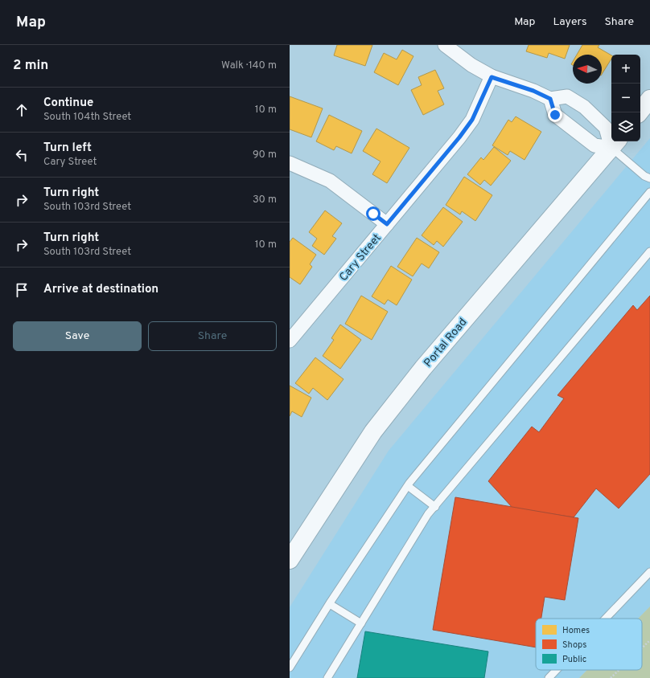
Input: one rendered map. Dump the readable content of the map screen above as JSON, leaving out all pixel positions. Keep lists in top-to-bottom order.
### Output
{
  "streets": {
    "main road": ["Portal Road"],
    "street": ["Cary Street"]
  },
  "legend": ["Homes", "Shops", "Public"],
  "north": "left",
  "page": {
    "header": "Map",
    "nav": ["Map", "Layers", "Share"],
    "heading": ["2 min", "Walk · 140 m"],
    "map_buttons": ["+", "−"],
    "list": [
      ["Continue", "South 104th Street", "10 m"],
      ["Turn left", "Cary Street", "90 m"],
      ["Turn right", "South 103rd Street", "30 m"],
      ["Turn right", "South 103rd Street", "10 m"],
      "Arrive at destination"
    ],
    "buttons": ["Save", "Share"]
  }
}
